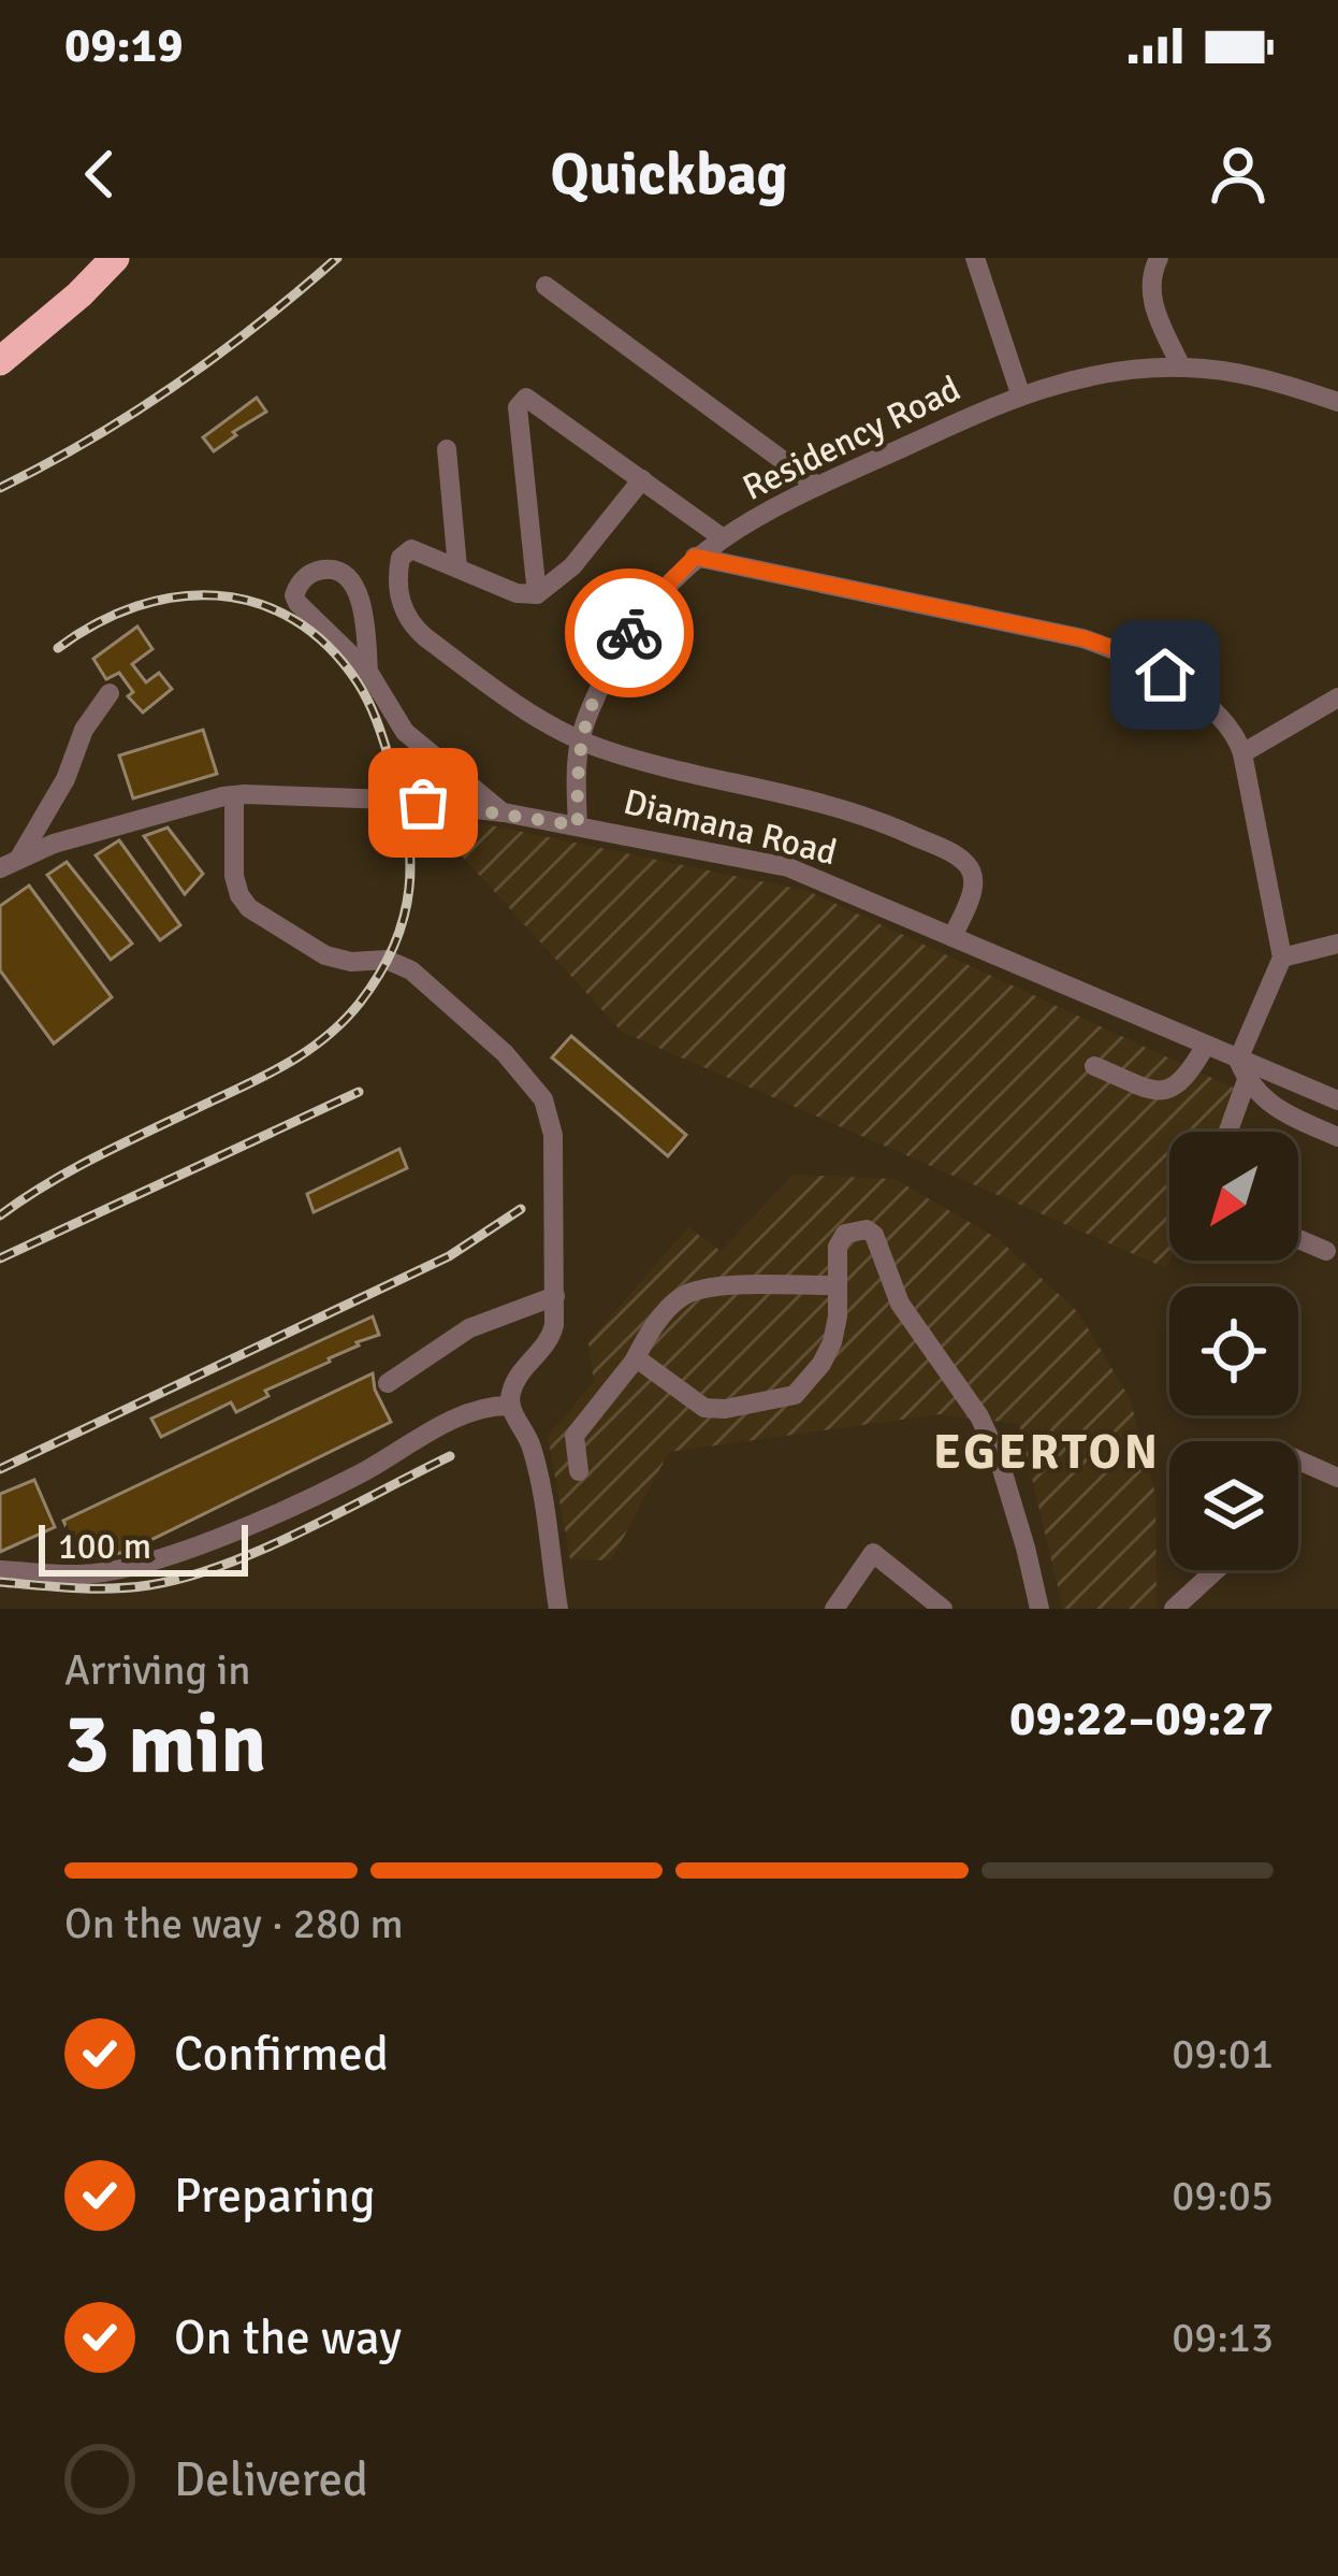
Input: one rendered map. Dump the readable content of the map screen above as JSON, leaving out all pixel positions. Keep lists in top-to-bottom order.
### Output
{
  "streets": {
    "street": ["Residency Road", "Diamana Road"]
  },
  "crossings": [
    ["Residency Road", "Diamana Road"]
  ],
  "districts": ["EGERTON"],
  "scale_bar": "100 m",
  "north": "bottom left",
  "page": {
    "status": "09:19",
    "header": "Quickbag",
    "scale": "100 m",
    "heading": ["3 min", "Arriving in", "09:22–09:27"],
    "bar": "On the way · 280 m",
    "list": [
      ["Confirmed", "09:01"],
      ["Preparing", "09:05"],
      ["On the way", "09:13"],
      "Delivered"
    ]
  }
}
